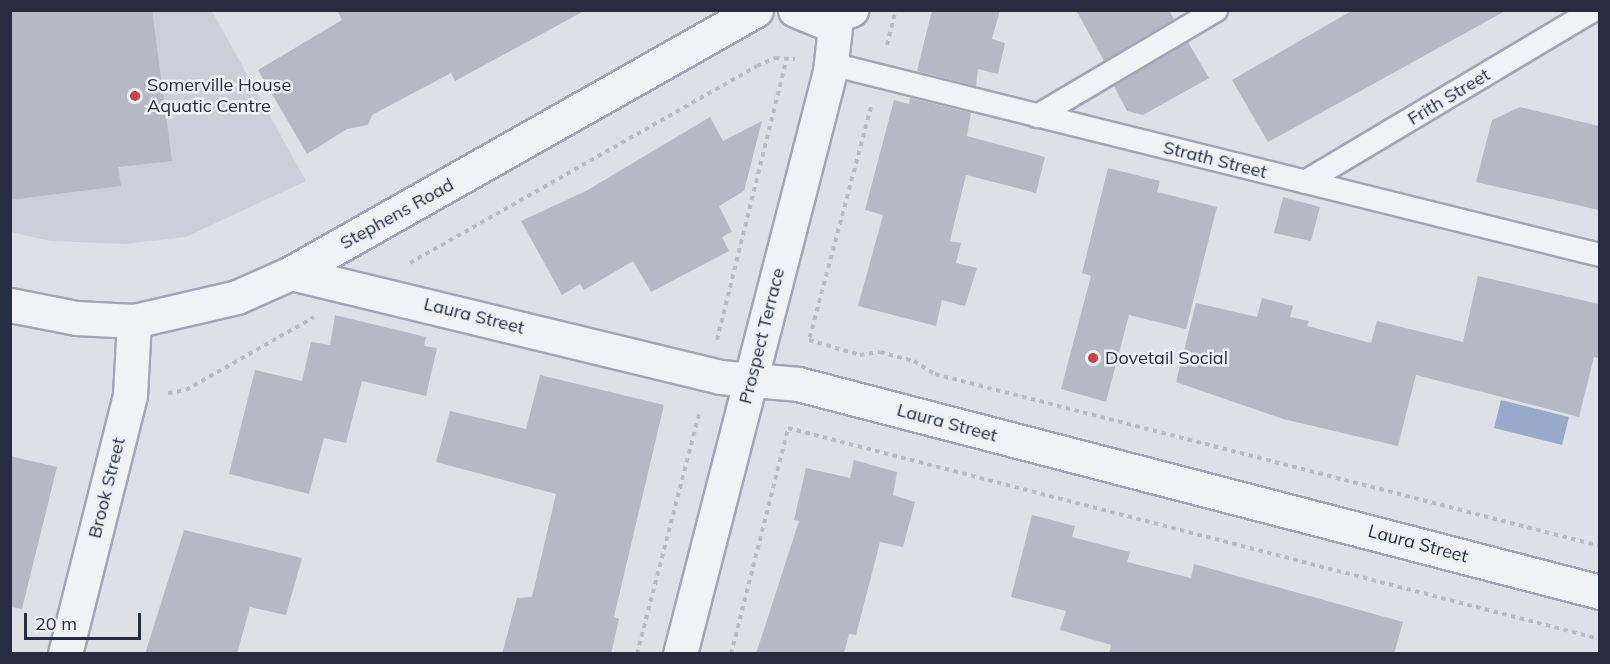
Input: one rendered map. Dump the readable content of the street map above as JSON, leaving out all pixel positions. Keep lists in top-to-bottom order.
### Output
{
  "streets": {
    "street": [
      "Stephens Road",
      "Laura Street",
      "Prospect Terrace",
      "Brook Street"
    ],
    "lane": ["Frith Street", "Strath Street"]
  },
  "crossings": [
    ["Frith Street", "Strath Street"],
    ["Strath Street", "Prospect Terrace"],
    ["Stephens Road", "Laura Street"],
    ["Stephens Road", "Brook Street"],
    ["Laura Street", "Prospect Terrace"]
  ],
  "places": ["Somerville House Aquatic Centre", "Dovetail Social"],
  "scale_bar": "20 m"
}
